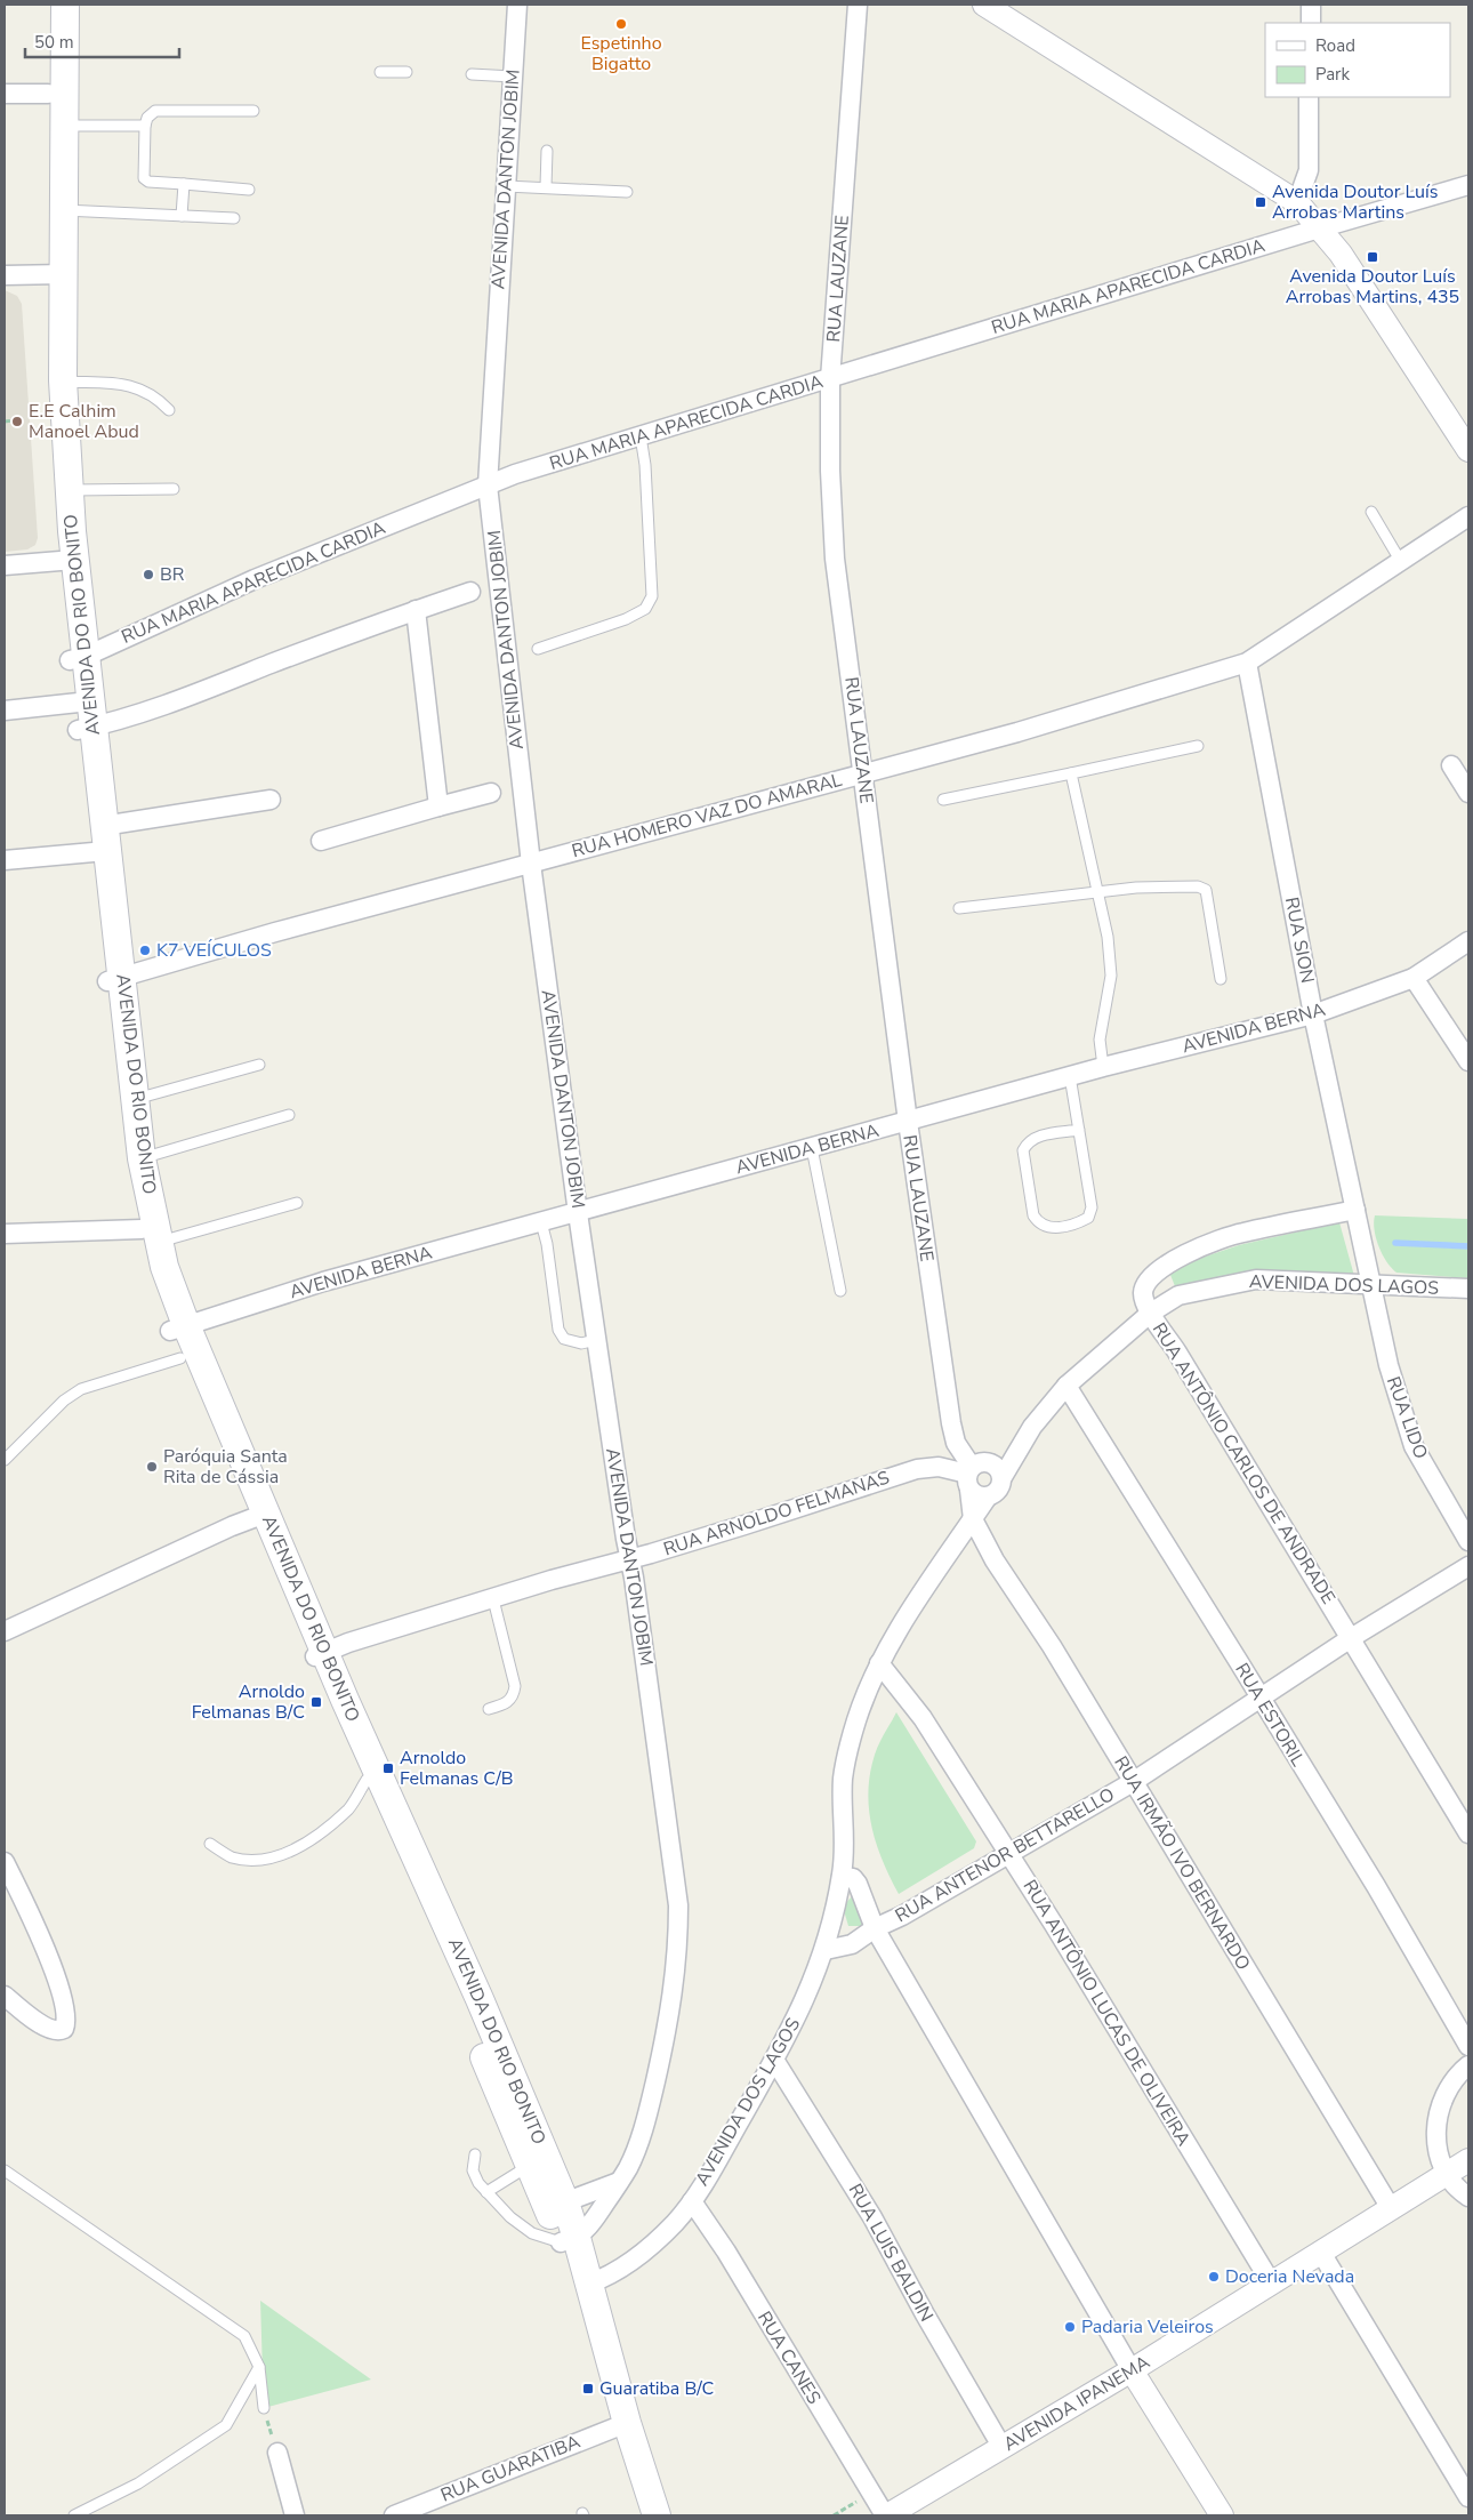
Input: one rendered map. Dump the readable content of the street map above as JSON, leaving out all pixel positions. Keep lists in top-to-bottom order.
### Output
{
  "streets": {
    "main road": ["AVENIDA DO RIO BONITO"],
    "street": [
      "AVENIDA DANTON JOBIM",
      "RUA LAUZANE",
      "RUA MARIA APARECIDA CARDIA",
      "RUA HOMERO VAZ DO AMARAL",
      "RUA SION",
      "AVENIDA BERNA",
      "AVENIDA DOS LAGOS",
      "RUA LIDO",
      "RUA ANTÔNIO CARLOS DE ANDRADE",
      "RUA ARNOLDO FELMANAS",
      "RUA ESTORIL",
      "RUA ANTENOR BETTARELLO",
      "RUA IRMÃO IVO BERNARDO",
      "RUA ANTÔNIO LUCAS DE OLIVEIRA",
      "RUA LUIS BALDIN",
      "RUA CANES",
      "AVENIDA IPANEMA",
      "RUA GUARATIBA"
    ]
  },
  "crossings": [
    ["AVENIDA DANTON JOBIM", "RUA MARIA APARECIDA CARDIA"],
    ["AVENIDA DANTON JOBIM", "AVENIDA DO RIO BONITO"],
    ["AVENIDA DANTON JOBIM", "RUA HOMERO VAZ DO AMARAL"],
    ["AVENIDA DANTON JOBIM", "AVENIDA BERNA"],
    ["AVENIDA DANTON JOBIM", "RUA ARNOLDO FELMANAS"],
    ["RUA LAUZANE", "RUA MARIA APARECIDA CARDIA"],
    ["RUA LAUZANE", "RUA HOMERO VAZ DO AMARAL"],
    ["RUA LAUZANE", "AVENIDA BERNA"],
    ["RUA LAUZANE", "AVENIDA DOS LAGOS"],
    ["RUA LAUZANE", "RUA ARNOLDO FELMANAS"],
    ["RUA MARIA APARECIDA CARDIA", "AVENIDA DO RIO BONITO"],
    ["AVENIDA DO RIO BONITO", "RUA HOMERO VAZ DO AMARAL"],
    ["AVENIDA DO RIO BONITO", "AVENIDA BERNA"],
    ["AVENIDA DO RIO BONITO", "AVENIDA DOS LAGOS"],
    ["AVENIDA DO RIO BONITO", "RUA ARNOLDO FELMANAS"],
    ["AVENIDA DO RIO BONITO", "RUA GUARATIBA"],
    ["RUA HOMERO VAZ DO AMARAL", "RUA SION"],
    ["RUA SION", "AVENIDA BERNA"],
    ["RUA SION", "AVENIDA DOS LAGOS"],
    ["RUA SION", "RUA LIDO"],
    ["RUA SION", "RUA ANTÔNIO CARLOS DE ANDRADE"],
    ["AVENIDA DOS LAGOS", "RUA LIDO"],
    ["AVENIDA DOS LAGOS", "RUA ANTÔNIO CARLOS DE ANDRADE"],
    ["AVENIDA DOS LAGOS", "RUA ARNOLDO FELMANAS"],
    ["AVENIDA DOS LAGOS", "RUA ESTORIL"],
    ["AVENIDA DOS LAGOS", "RUA ANTENOR BETTARELLO"],
    ["AVENIDA DOS LAGOS", "RUA IRMÃO IVO BERNARDO"],
    ["AVENIDA DOS LAGOS", "RUA ANTÔNIO LUCAS DE OLIVEIRA"],
    ["AVENIDA DOS LAGOS", "RUA LUIS BALDIN"],
    ["AVENIDA DOS LAGOS", "RUA CANES"],
    ["RUA ANTÔNIO CARLOS DE ANDRADE", "RUA ANTENOR BETTARELLO"],
    ["RUA ESTORIL", "RUA ANTENOR BETTARELLO"],
    ["RUA ANTENOR BETTARELLO", "RUA IRMÃO IVO BERNARDO"],
    ["RUA ANTENOR BETTARELLO", "RUA ANTÔNIO LUCAS DE OLIVEIRA"],
    ["RUA IRMÃO IVO BERNARDO", "AVENIDA IPANEMA"],
    ["RUA ANTÔNIO LUCAS DE OLIVEIRA", "AVENIDA IPANEMA"],
    ["RUA LUIS BALDIN", "AVENIDA IPANEMA"],
    ["RUA CANES", "AVENIDA IPANEMA"]
  ],
  "places": {
    "other": [
      "Espetinho Bigatto",
      "E.E Calhim Manoel Abud",
      "BR",
      "K7 VEÍCULOS",
      "Paróquia Santa Rita de Cássia",
      "Doceria Nevada",
      "Padaria Veleiros"
    ],
    "transit": [
      "Avenida Doutor Luís Arrobas Martins",
      "Avenida Doutor Luís Arrobas Martins, 435",
      "Arnoldo Felmanas B/C",
      "Arnoldo Felmanas C/B",
      "Guaratiba B/C"
    ]
  },
  "legend": ["Road", "Park"],
  "scale_bar": "50 m"
}
